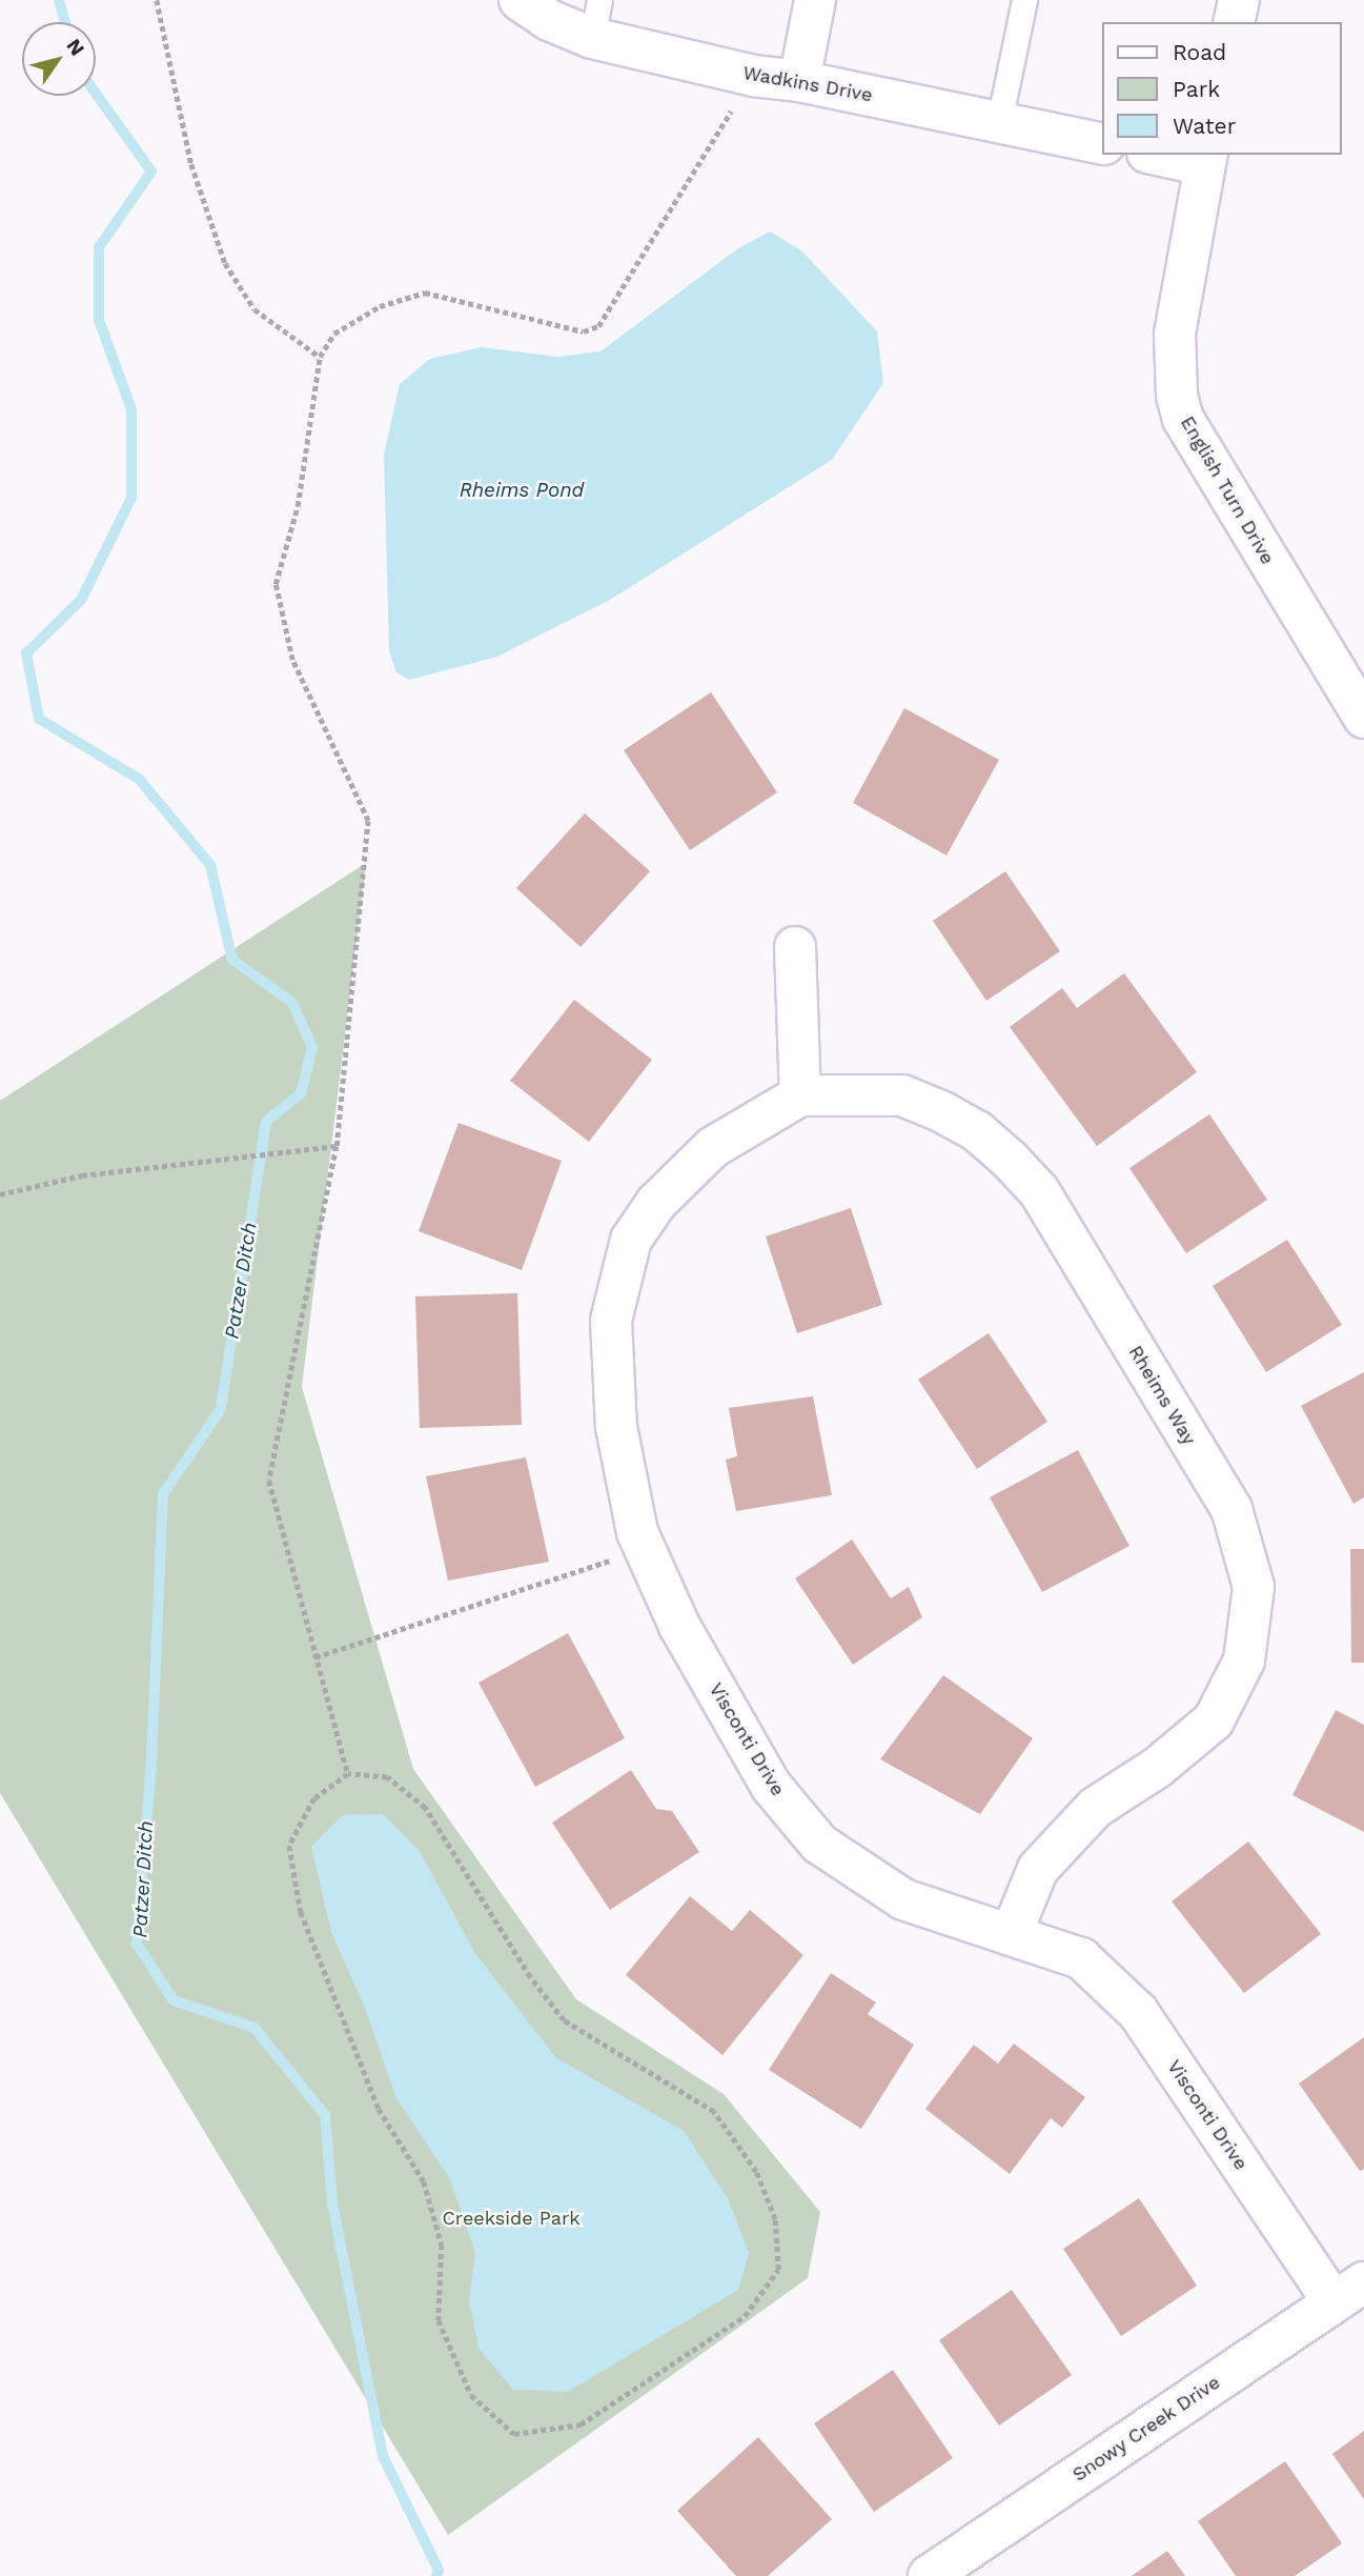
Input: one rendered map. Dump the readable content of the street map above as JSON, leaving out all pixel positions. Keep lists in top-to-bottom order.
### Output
{
  "streets": {
    "street": [
      "Wadkins Drive",
      "English Turn Drive",
      "Rheims Way",
      "Visconti Drive",
      "Snowy Creek Drive"
    ]
  },
  "crossings": [
    ["Rheims Way", "Visconti Drive"],
    ["Visconti Drive", "Snowy Creek Drive"]
  ],
  "water": ["Rheims Pond", "Patzer Ditch"],
  "parks": ["Creekside Park"],
  "legend": ["Road", "Park", "Water"],
  "north": "top right"
}
